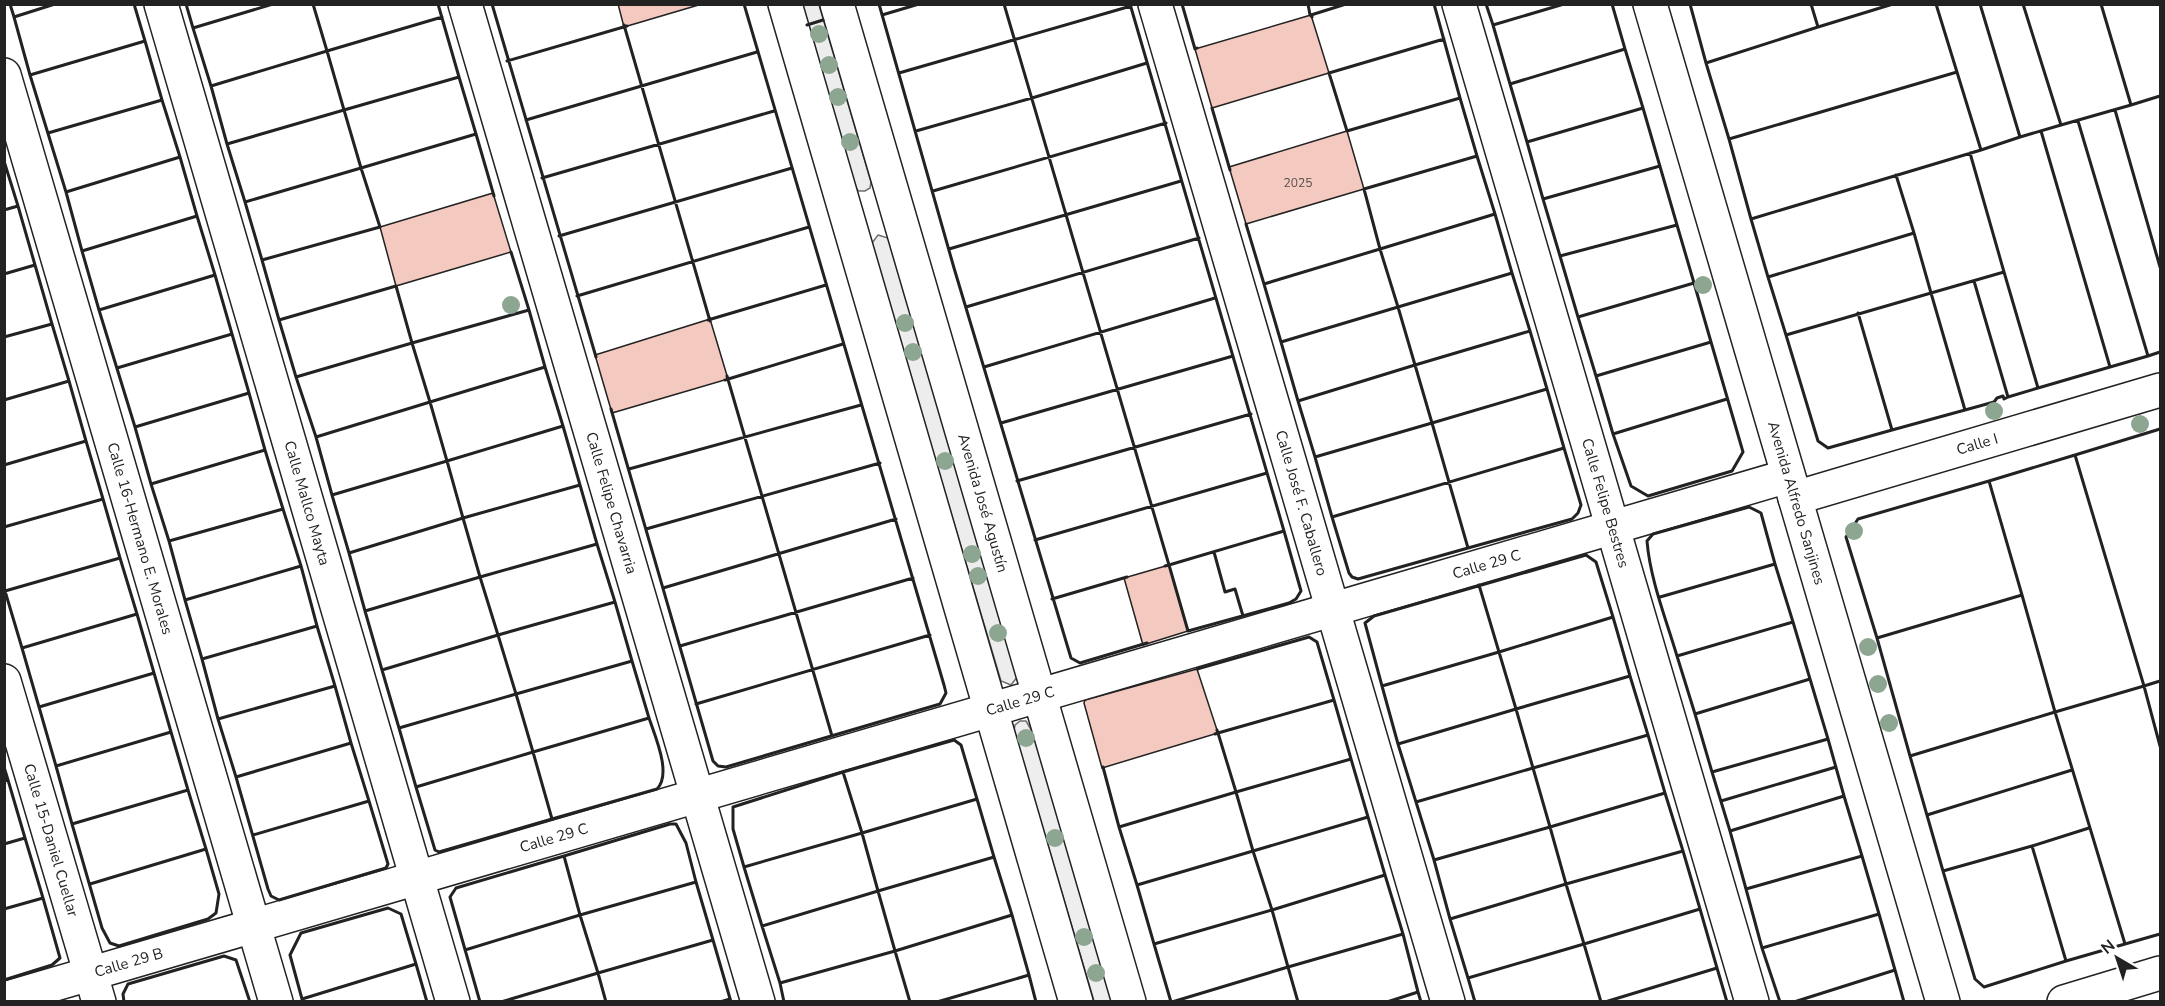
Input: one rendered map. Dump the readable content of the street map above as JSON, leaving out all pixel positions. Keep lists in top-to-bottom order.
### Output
{
  "streets": {
    "street": [
      "Calle I",
      "Calle Mallco Mayta",
      "Calle Felipe Chavarria",
      "Avenida José Agustín",
      "Calle José F. Caballero",
      "Calle Felipe Bestres",
      "Avenida Alfredo Sanjines",
      "Calle 16-Hermano E. Morales",
      "Calle 29 C",
      "Calle 15-Daniel Cuellar",
      "Calle 29 B"
    ]
  },
  "crossings": [
    ["Calle I", "Avenida Alfredo Sanjines"],
    ["Calle I", "Calle 29 C"],
    ["Calle Mallco Mayta", "Calle 29 C"],
    ["Calle Felipe Chavarria", "Calle 29 C"],
    ["Avenida José Agustín", "Calle 29 C"],
    ["Calle José F. Caballero", "Calle 29 C"],
    ["Calle Felipe Bestres", "Calle 29 C"],
    ["Avenida Alfredo Sanjines", "Calle 29 C"],
    ["Calle 16-Hermano E. Morales", "Calle 29 C"],
    ["Calle 16-Hermano E. Morales", "Calle 29 B"],
    ["Calle 29 C", "Calle 29 B"],
    ["Calle 15-Daniel Cuellar", "Calle 29 B"]
  ],
  "house_numbers": ["2025"],
  "north": "top left"
}
